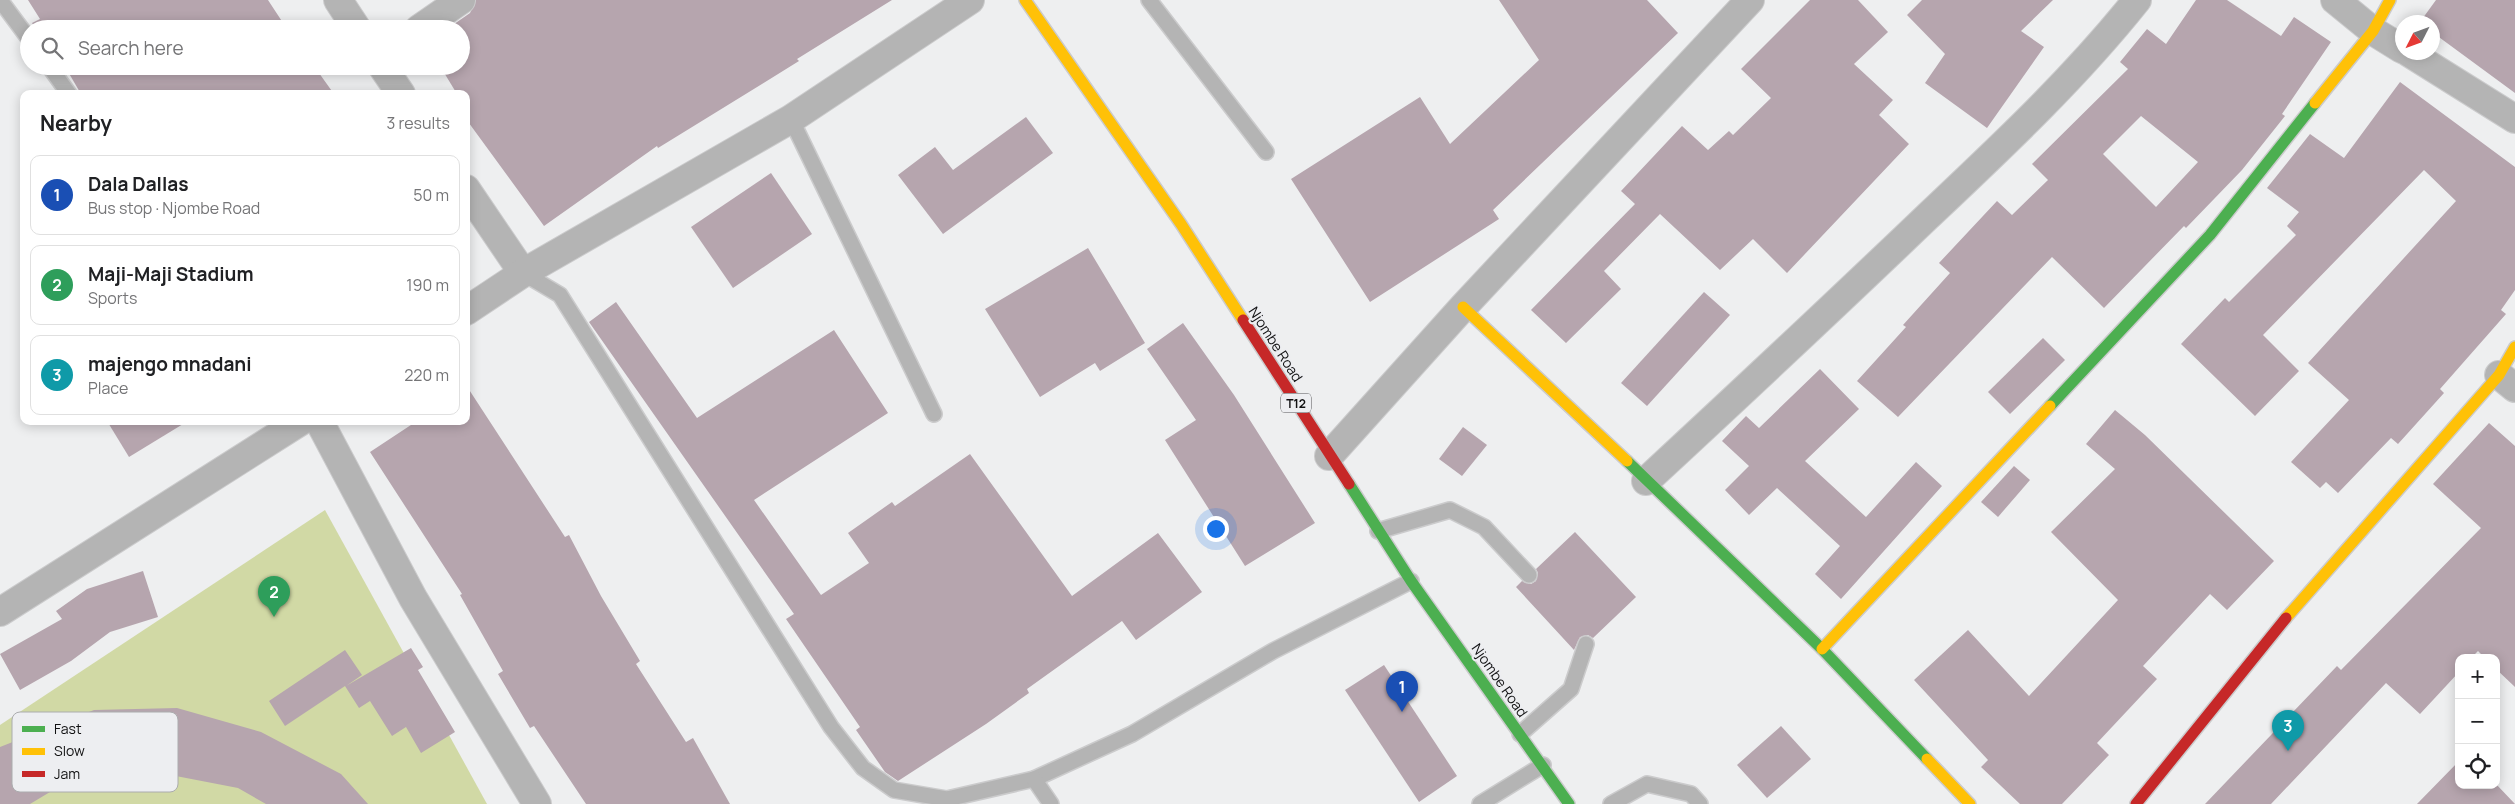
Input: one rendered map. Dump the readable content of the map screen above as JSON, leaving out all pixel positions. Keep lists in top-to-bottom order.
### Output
{
  "streets": {
    "main road": ["Njombe Road", "T12"]
  },
  "legend": ["Fast", "Slow", "Jam"],
  "north": "bottom left",
  "page": {
    "search": "Search here",
    "heading": ["Nearby", "3 results"],
    "list": [
      {
        "mark": "1",
        "name": "Dala Dallas",
        "note": "Bus stop · Njombe Road",
        "value": "50 m"
      },
      {
        "mark": "2",
        "name": "Maji-Maji Stadium",
        "note": "Sports",
        "value": "190 m"
      },
      {
        "mark": "3",
        "name": "majengo mnadani",
        "note": "Place",
        "value": "220 m"
      }
    ],
    "pins": ["2", "1", "3"],
    "map_buttons": ["+", "−"]
  }
}
